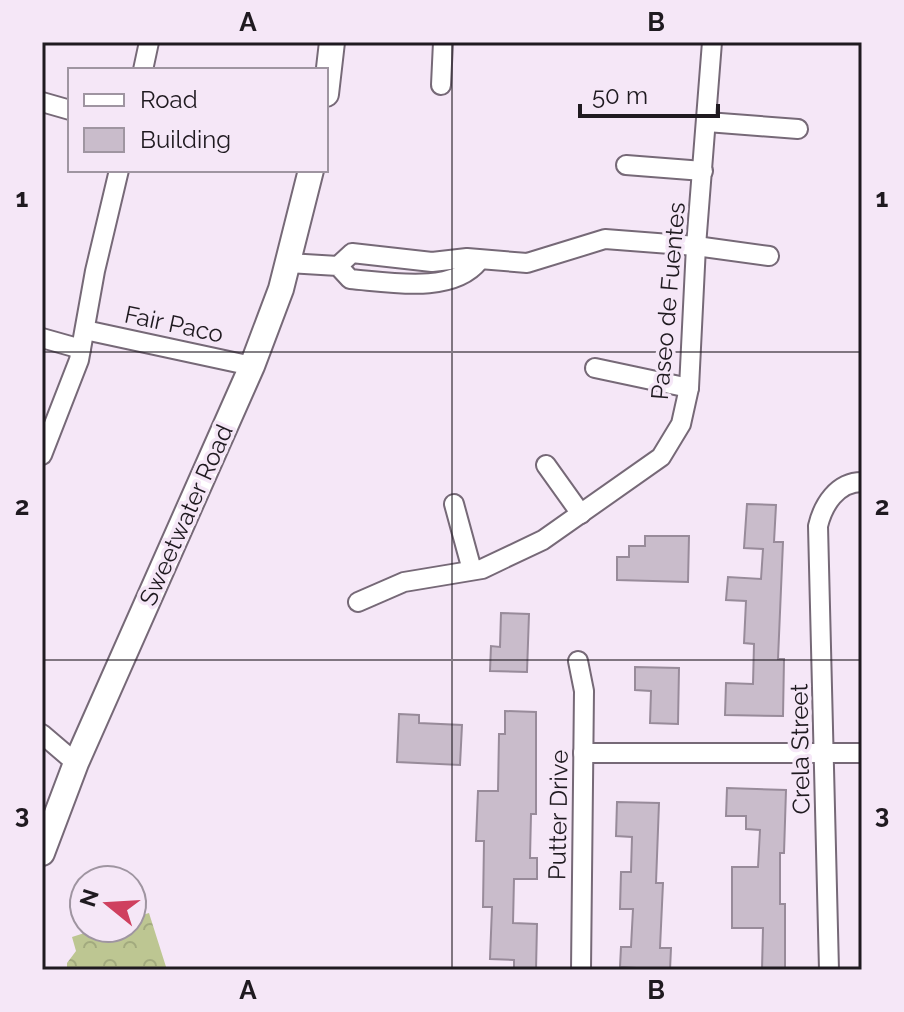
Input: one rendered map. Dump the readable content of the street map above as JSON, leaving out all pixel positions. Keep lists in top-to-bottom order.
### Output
{
  "streets": {
    "main road": ["Sweetwater Road"],
    "street": [
      "Paseo de Fuentes",
      "Fair Paco",
      "Crela Street",
      "Putter Drive"
    ]
  },
  "crossings": [
    ["Fair Paco", "Sweetwater Road"]
  ],
  "legend": ["Road", "Building"],
  "scale_bar": "50 m",
  "north": "left",
  "grid": {
    "columns": ["A", "B"],
    "rows": ["1", "2", "3"]
  }
}
